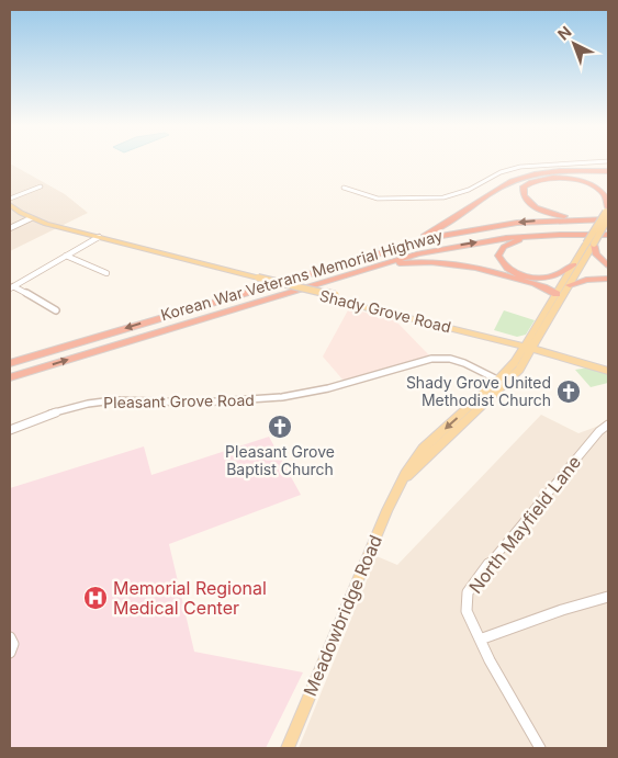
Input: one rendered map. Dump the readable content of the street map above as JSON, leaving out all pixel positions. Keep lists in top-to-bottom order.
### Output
{
  "streets": {
    "highway": ["Korean War Veterans Memorial Highway"],
    "main road": ["Shady Grove Road", "Meadowbridge Road"],
    "street": ["Pleasant Grove Road", "North Mayfield Lane"]
  },
  "crossings": [
    ["Shady Grove Road", "Meadowbridge Road"],
    ["Pleasant Grove Road", "Meadowbridge Road"]
  ],
  "places": {
    "church": ["Shady Grove United Methodist Church", "Pleasant Grove Baptist Church"],
    "hospital": ["Memorial Regional Medical Center"]
  },
  "north": "top left"
}
